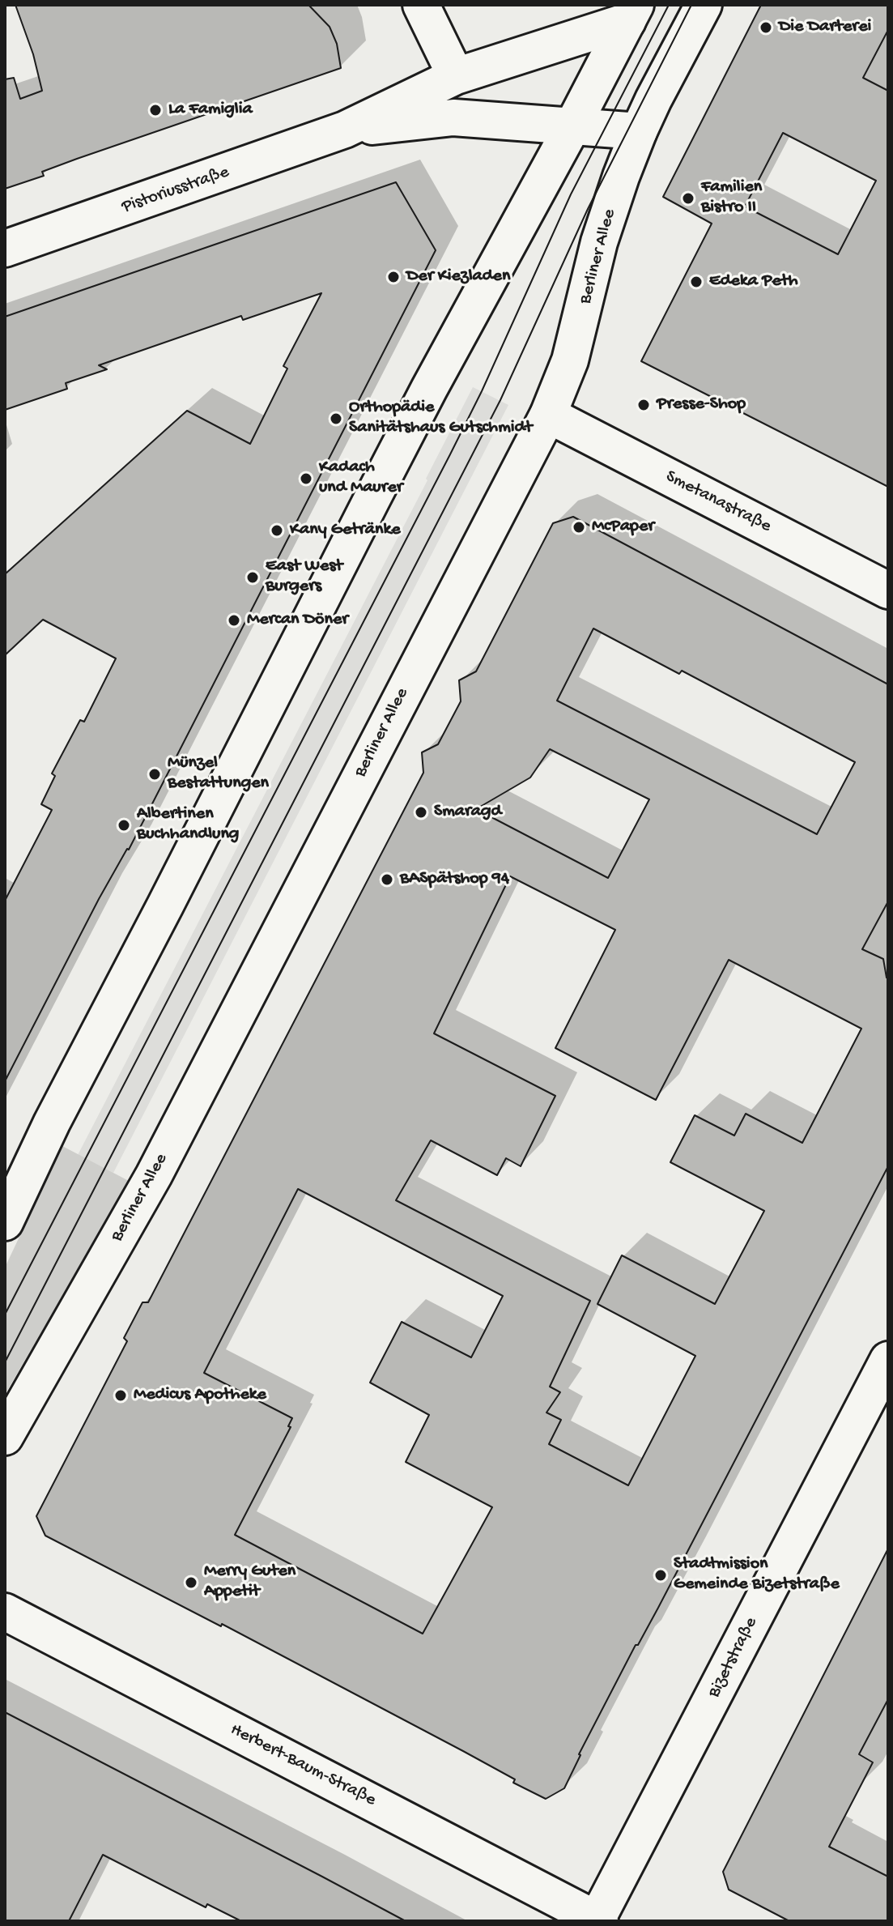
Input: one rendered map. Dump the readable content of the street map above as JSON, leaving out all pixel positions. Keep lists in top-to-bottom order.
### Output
{
  "streets": {
    "main road": [
      "Pistoriusstraße",
      "Berliner Allee",
      "Smetanastraße",
      "Bizetstraße",
      "Herbert-Baum-Straße"
    ]
  },
  "crossings": [
    ["Pistoriusstraße", "Berliner Allee"],
    ["Berliner Allee", "Smetanastraße"],
    ["Bizetstraße", "Herbert-Baum-Straße"]
  ],
  "places": [
    "Die Darterei",
    "La Famiglia",
    "Familien Bistro II",
    "Der Kiezladen",
    "Edeka Peth",
    "Presse-Shop",
    "Orthopädie Sanitätshaus Gutschmidt",
    "Kadach und Maurer",
    "McPaper",
    "Kany Getränke",
    "East West Burgers",
    "Mercan Döner",
    "Münzel Bestattungen",
    "Smaragd",
    "Albertinen Buchhandlung",
    "BASpätshop 94",
    "Medicus Apotheke",
    "Stadtmission Gemeinde Bizetstraße",
    "Merry Guten Appetit"
  ]
}
